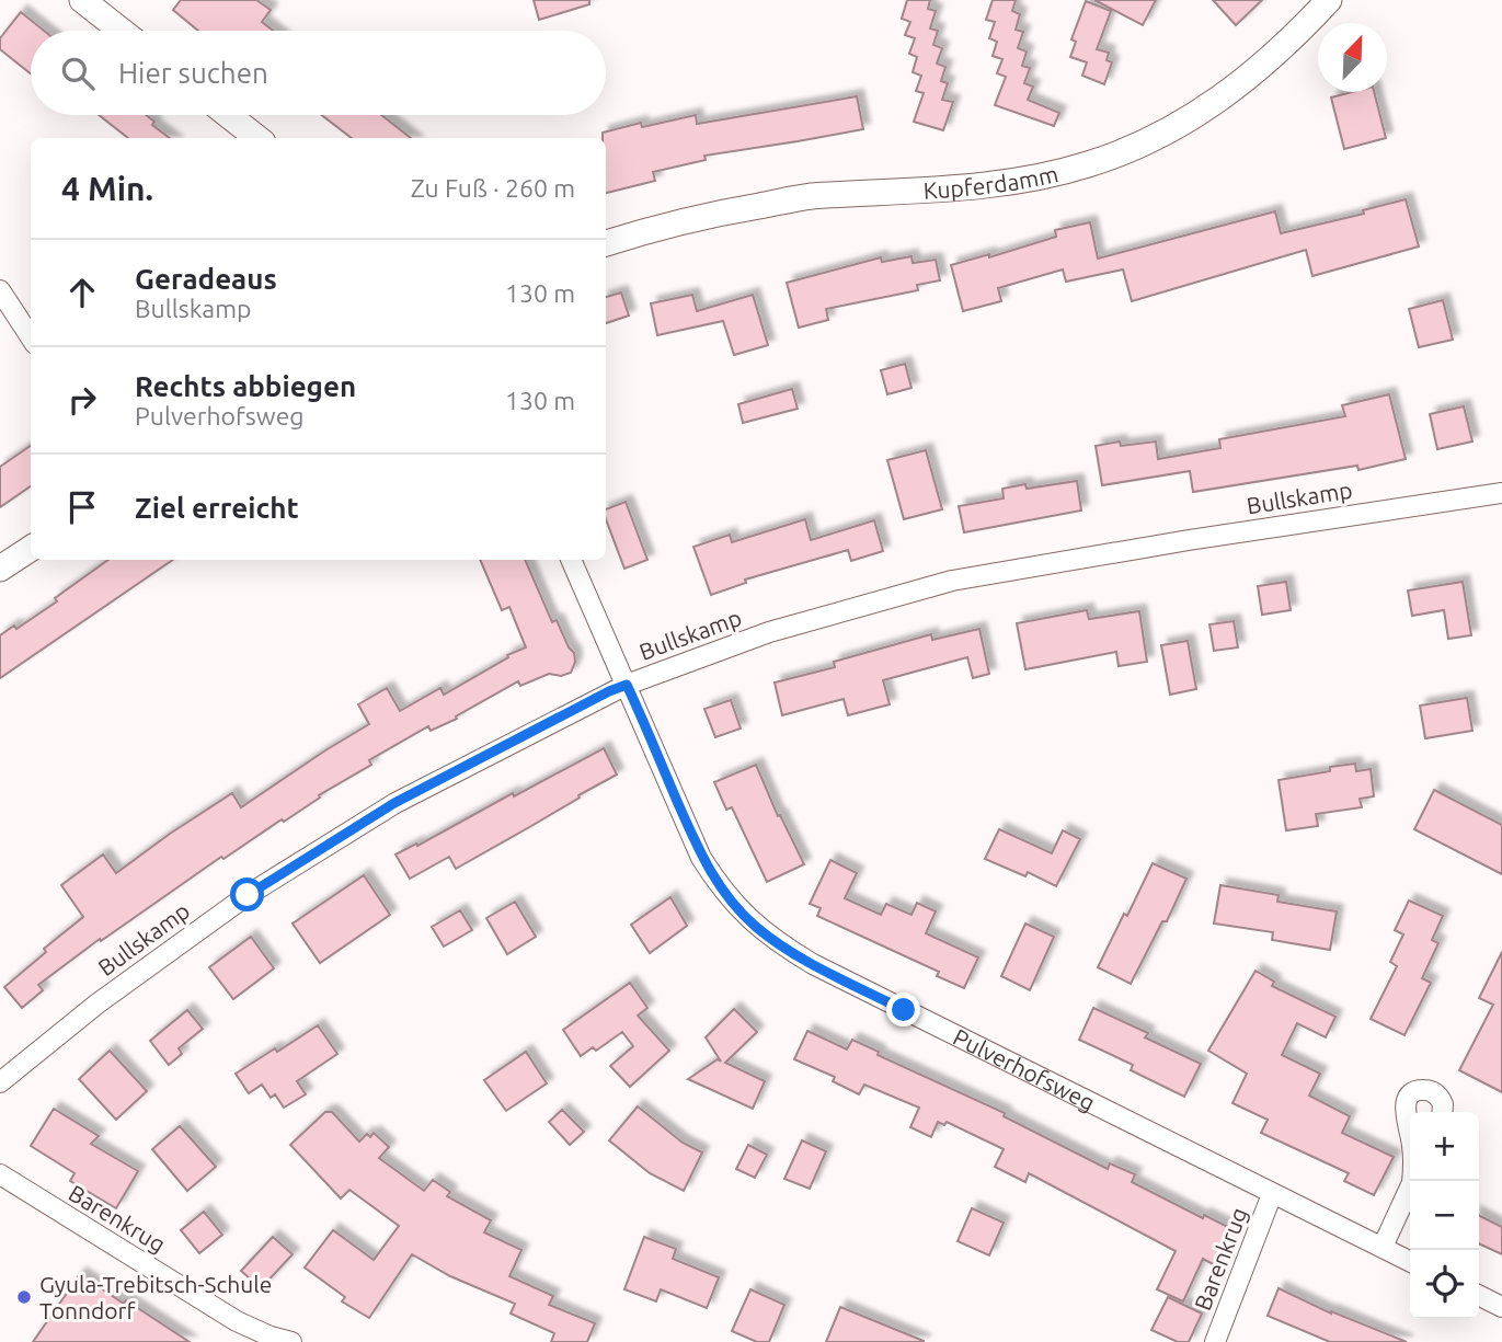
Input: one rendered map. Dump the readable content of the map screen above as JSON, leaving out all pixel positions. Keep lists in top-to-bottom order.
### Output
{
  "streets": {
    "street": [
      "Kupferdamm",
      "Bullskamp",
      "Pulverhofsweg",
      "Barenkrug"
    ]
  },
  "crossings": [
    ["Bullskamp", "Pulverhofsweg"],
    ["Pulverhofsweg", "Barenkrug"]
  ],
  "places": ["Gyula-Trebitsch-Schule Tonndorf"],
  "north": "top right",
  "page": {
    "search": "Hier suchen",
    "heading": ["4 Min.", "Zu Fuß · 260 m"],
    "list": [
      ["Geradeaus", "Bullskamp", "130 m"],
      ["Rechts abbiegen", "Pulverhofsweg", "130 m"],
      "Ziel erreicht"
    ],
    "map_buttons": ["+", "−"]
  }
}
